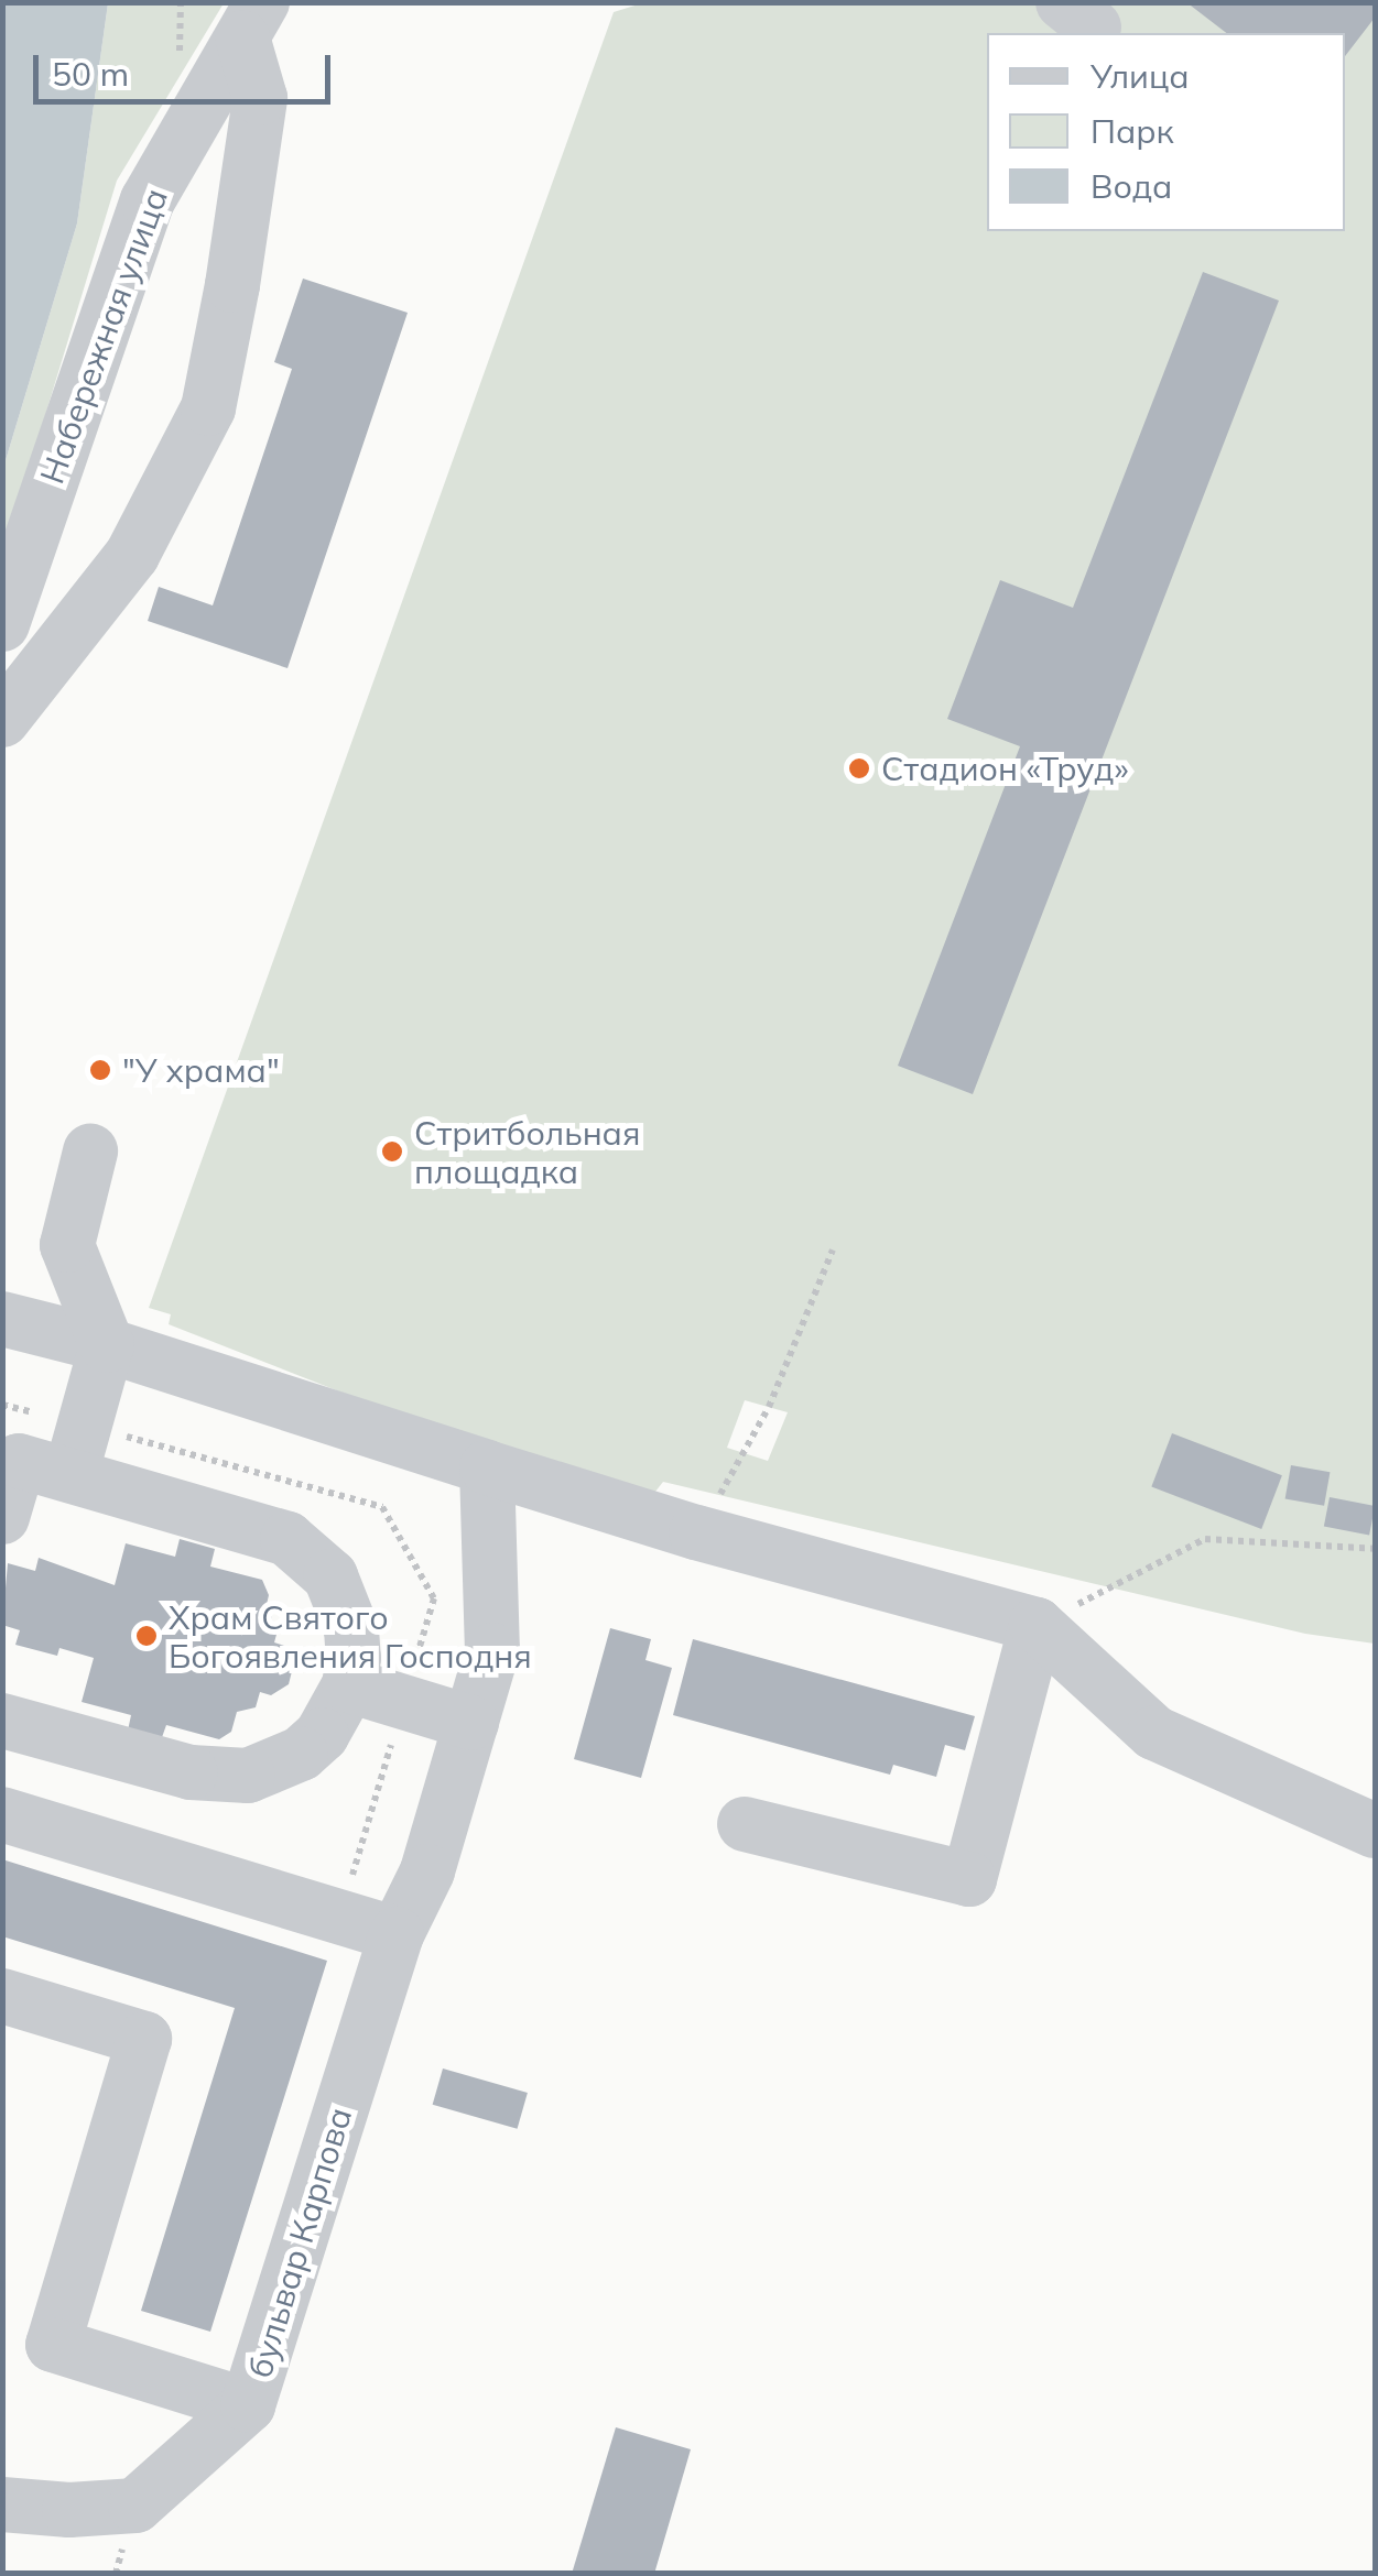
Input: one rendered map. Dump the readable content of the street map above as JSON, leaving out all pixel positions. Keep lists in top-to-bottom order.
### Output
{
  "streets": {
    "street": ["Набережная улица", "бульвар Карпова"]
  },
  "places": [
    "Стадион «Труд»",
    "\"У храма\"",
    "Стритбольная площадка",
    "Храм Святого Богоявления Господня"
  ],
  "legend": ["Улица", "Парк", "Вода"],
  "scale_bar": "50 m"
}
